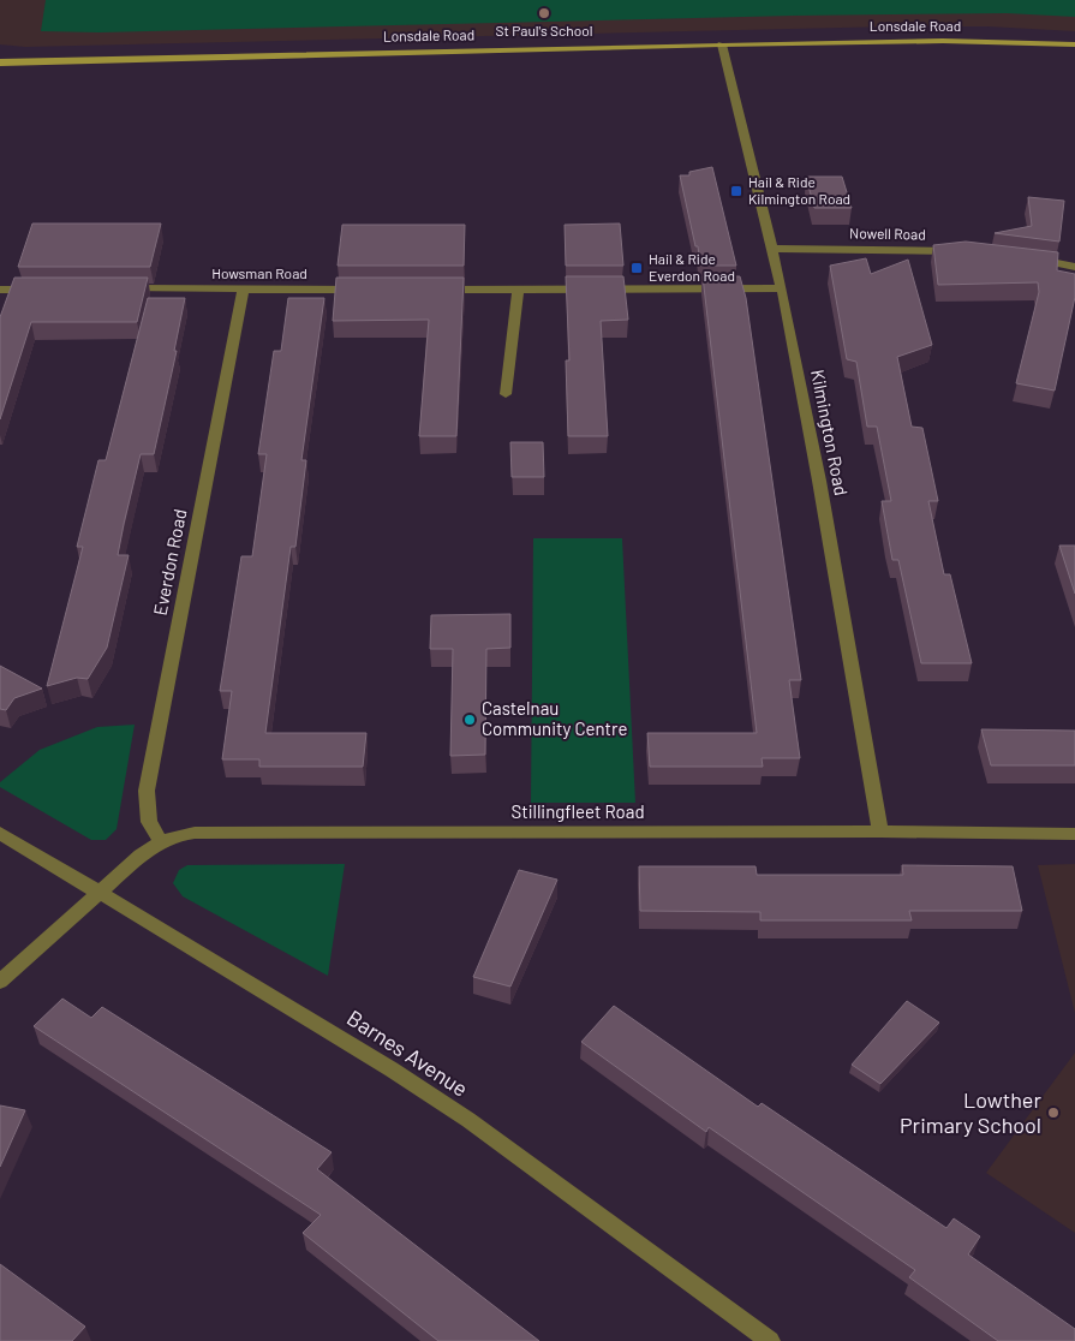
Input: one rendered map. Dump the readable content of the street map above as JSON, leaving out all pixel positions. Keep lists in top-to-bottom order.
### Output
{
  "streets": {
    "main road": ["Lonsdale Road"],
    "street": [
      "Nowell Road",
      "Howsman Road",
      "Kilmington Road",
      "Everdon Road",
      "Stillingfleet Road",
      "Barnes Avenue"
    ]
  },
  "crossings": [
    ["Lonsdale Road", "Kilmington Road"],
    ["Nowell Road", "Kilmington Road"],
    ["Howsman Road", "Everdon Road"],
    ["Kilmington Road", "Stillingfleet Road"],
    ["Everdon Road", "Stillingfleet Road"],
    ["Stillingfleet Road", "Barnes Avenue"]
  ],
  "places": {
    "other": ["St Paul's School", "Castelnau Community Centre", "Lowther Primary School"],
    "transit": ["Hail & Ride Kilmington Road", "Hail & Ride Everdon Road"]
  }
}
